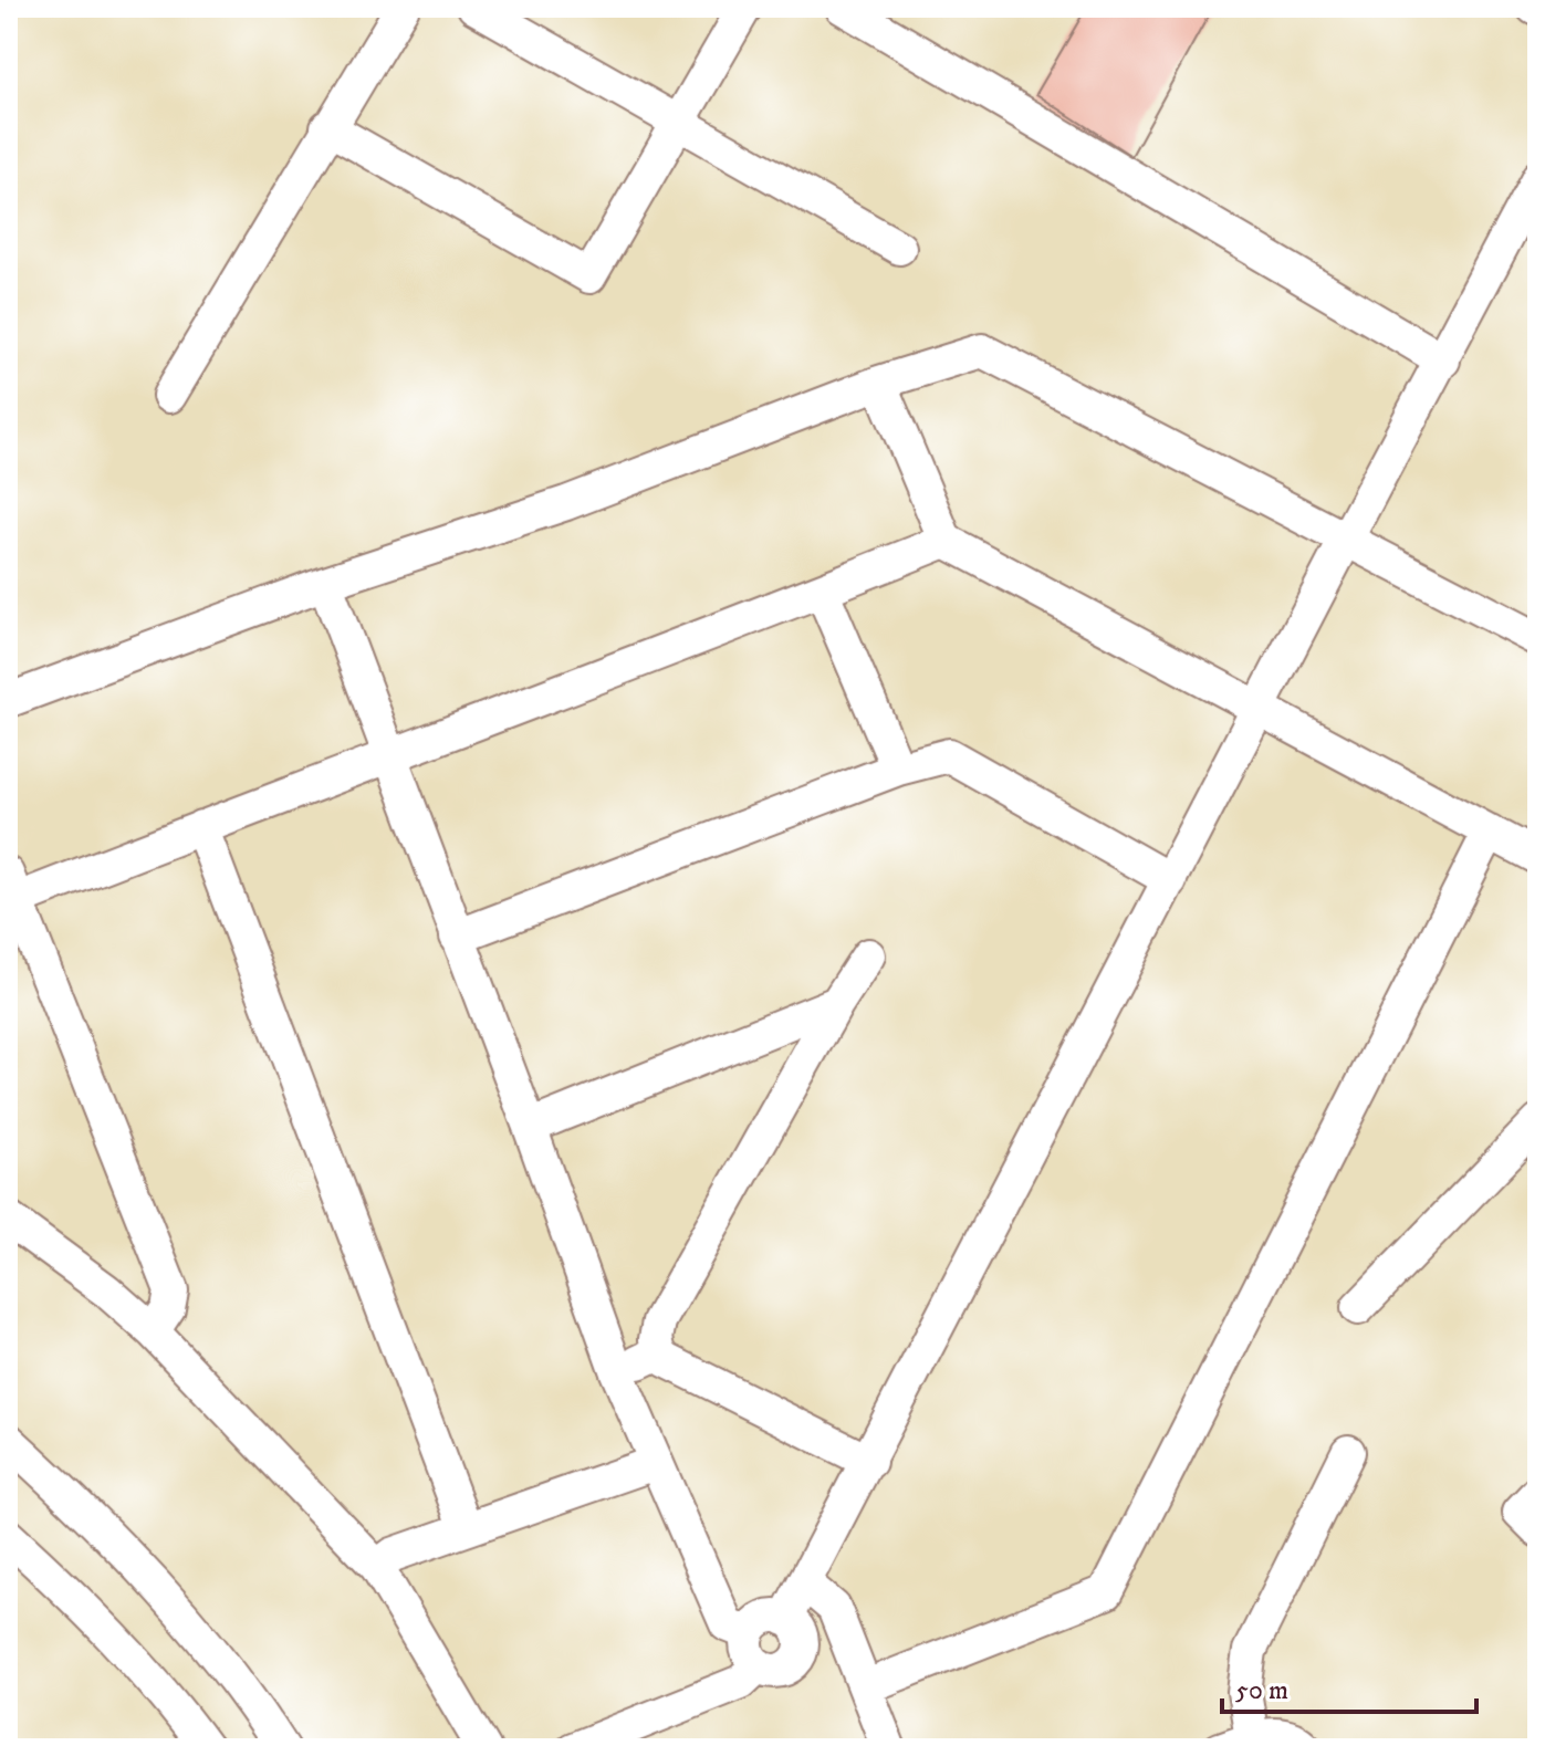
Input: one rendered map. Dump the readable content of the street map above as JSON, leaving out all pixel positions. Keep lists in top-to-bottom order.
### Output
{
  "scale_bar": "50 m"
}
